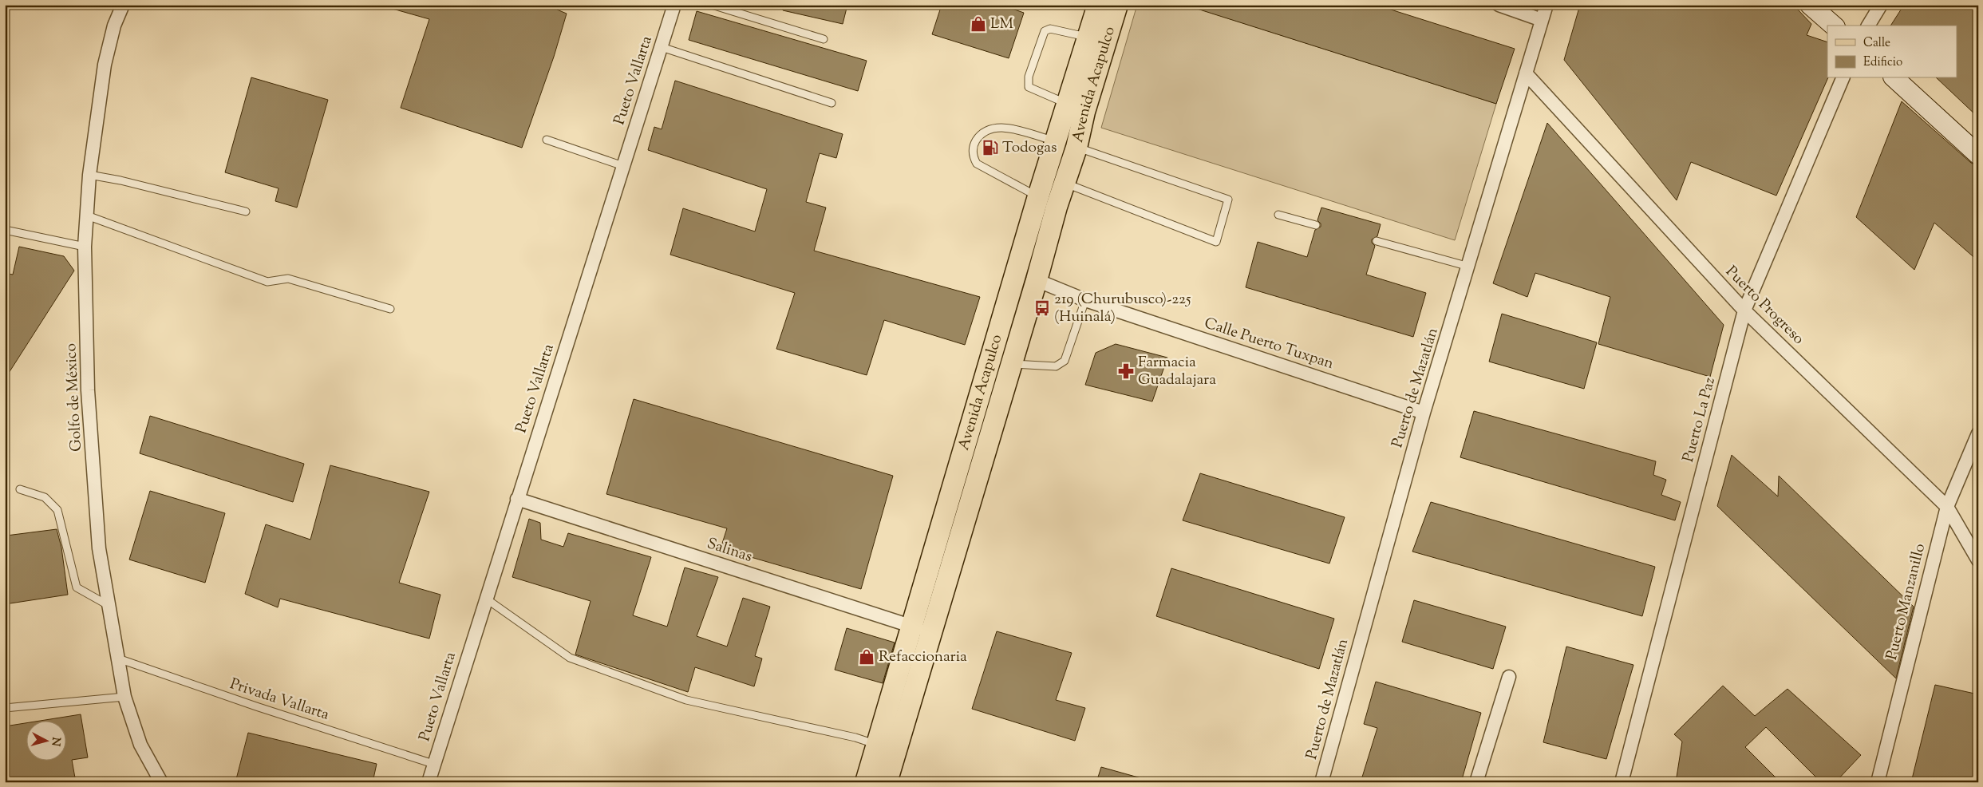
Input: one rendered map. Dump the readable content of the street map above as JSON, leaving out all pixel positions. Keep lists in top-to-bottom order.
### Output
{
  "streets": {
    "main road": ["Avenida Acapulco"],
    "street": [
      "Pueto Vallarta",
      "Puerto Progreso",
      "Calle Puerto Tuxpan",
      "Puerto de Mazatlán",
      "Golfo de México",
      "Puerto La Paz",
      "Salinas",
      "Puerto Manzanillo"
    ],
    "lane": ["Privada Vallarta"]
  },
  "crossings": [
    ["Pueto Vallarta", "Salinas"],
    ["Pueto Vallarta", "Privada Vallarta"],
    ["Avenida Acapulco", "Calle Puerto Tuxpan"],
    ["Avenida Acapulco", "Salinas"],
    ["Puerto Progreso", "Puerto de Mazatlán"],
    ["Puerto Progreso", "Puerto La Paz"],
    ["Puerto Progreso", "Puerto Manzanillo"],
    ["Calle Puerto Tuxpan", "Puerto de Mazatlán"],
    ["Golfo de México", "Privada Vallarta"]
  ],
  "places": {
    "shop": ["LM", "Refaccionaria"],
    "fuel station": ["Todogas"],
    "bus stop": ["219 (Churubusco)-225 (Huinalá)"],
    "pharmacy": ["Farmacia Guadalajara"]
  },
  "legend": ["Calle", "Edificio"],
  "north": "right"
}
